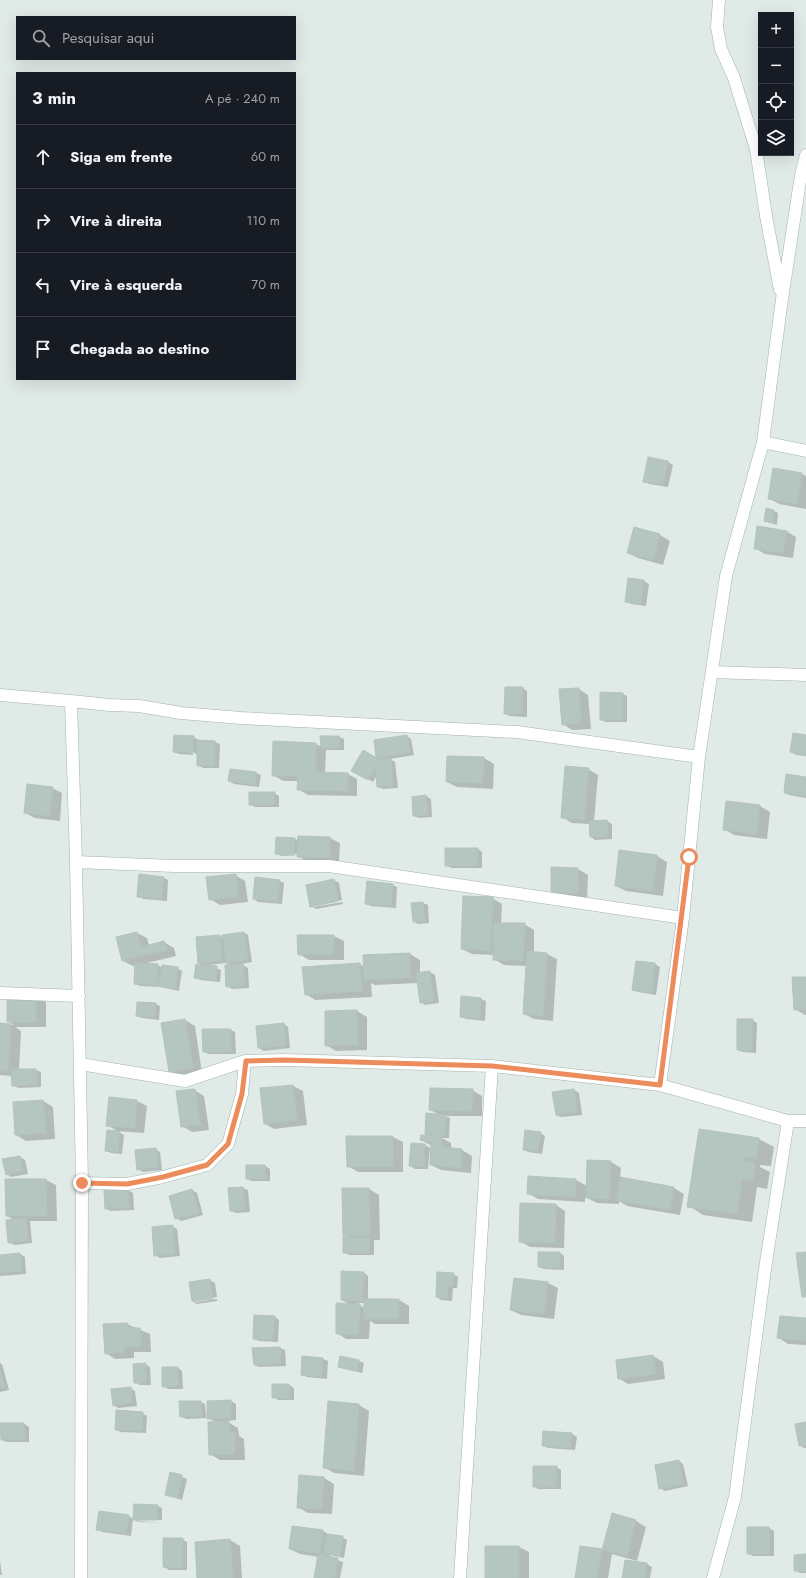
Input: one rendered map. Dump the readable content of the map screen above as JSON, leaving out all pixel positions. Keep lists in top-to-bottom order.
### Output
{
  "page": {
    "map_buttons": ["+", "−"],
    "search": "Pesquisar aqui",
    "heading": ["3 min", "A pé · 240 m"],
    "list": [
      ["Siga em frente", "60 m"],
      ["Vire à direita", "110 m"],
      ["Vire à esquerda", "70 m"],
      "Chegada ao destino"
    ]
  }
}
